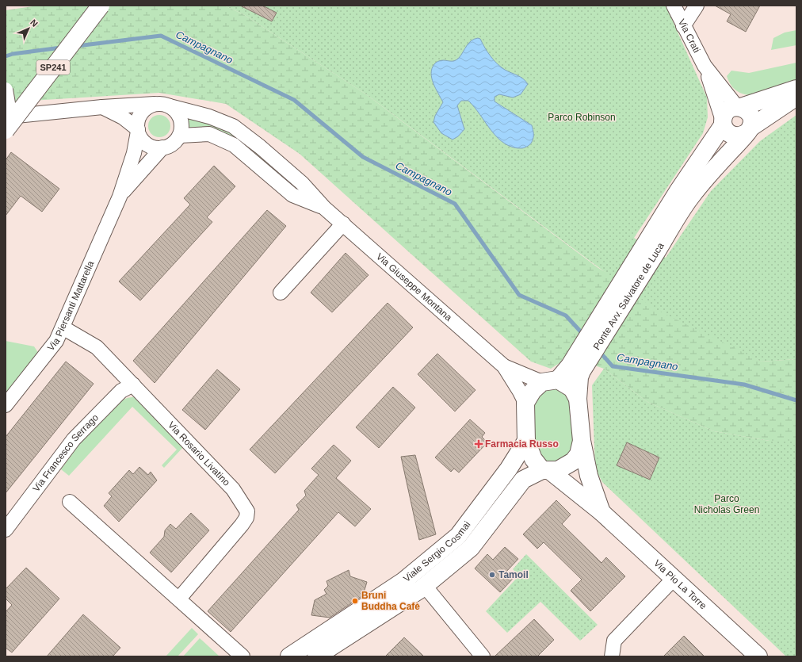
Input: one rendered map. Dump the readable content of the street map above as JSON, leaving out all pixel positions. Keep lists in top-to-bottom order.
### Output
{
  "streets": {
    "street": [
      "Via Crati",
      "SP241",
      "Via Giuseppe Montana",
      "Ponte Avv. Salvatore de Luca",
      "Via Piersanti Mattarella",
      "Via Francesco Serrago",
      "Via Rosario Livatino",
      "Viale Sergio Cosmai",
      "Via Pio La Torre"
    ]
  },
  "crossings": [
    ["Via Giuseppe Montana", "Ponte Avv. Salvatore de Luca"],
    ["Via Giuseppe Montana", "Via Piersanti Mattarella"],
    ["Via Giuseppe Montana", "Viale Sergio Cosmai"],
    ["Via Giuseppe Montana", "Via Pio La Torre"],
    ["Ponte Avv. Salvatore de Luca", "Viale Sergio Cosmai"],
    ["Ponte Avv. Salvatore de Luca", "Via Pio La Torre"],
    ["Via Piersanti Mattarella", "Via Rosario Livatino"],
    ["Via Francesco Serrago", "Via Rosario Livatino"],
    ["Viale Sergio Cosmai", "Via Pio La Torre"]
  ],
  "water": ["Campagnano"],
  "parks": ["Parco Robinson", "Parco Nicholas Green"],
  "places": {
    "health": ["Farmacia Russo"],
    "other": ["Tamoil", "Bruni Buddha Cafè"]
  },
  "north": "top right"
}
